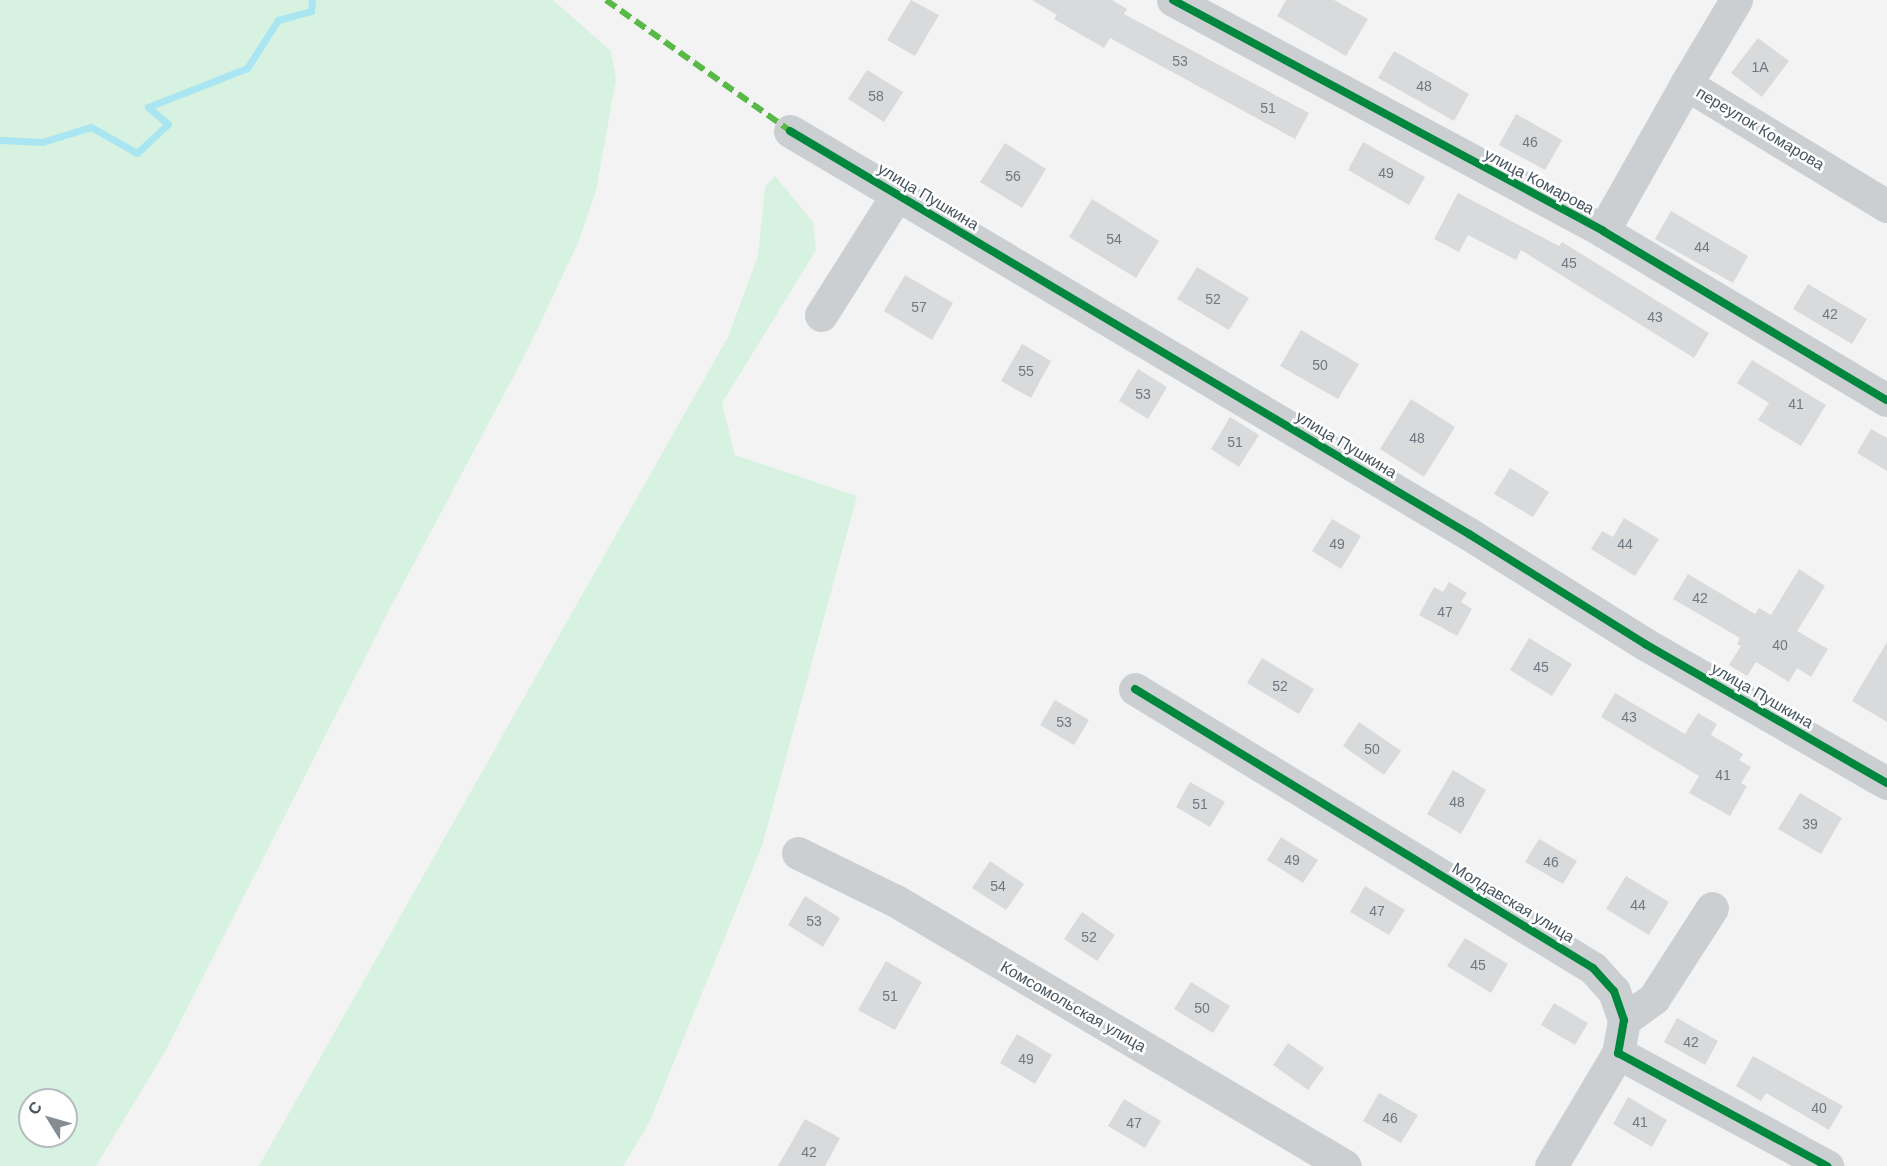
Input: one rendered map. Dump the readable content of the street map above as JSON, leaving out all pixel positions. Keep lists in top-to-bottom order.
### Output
{
  "streets": {
    "street": [
      "переулок Комарова",
      "улица Комарова",
      "улица Пушкина",
      "Молдавская улица",
      "Комсомольская улица"
    ]
  },
  "house_numbers": [
    "53",
    "1А",
    "48",
    "58",
    "51",
    "46",
    "49",
    "56",
    "54",
    "44",
    "45",
    "52",
    "57",
    "42",
    "43",
    "50",
    "55",
    "53",
    "41",
    "48",
    "51",
    "49",
    "44",
    "42",
    "47",
    "40",
    "45",
    "52",
    "43",
    "53",
    "50",
    "41",
    "48",
    "51",
    "39",
    "49",
    "46",
    "54",
    "44",
    "47",
    "53",
    "52",
    "45",
    "51",
    "50",
    "42",
    "49",
    "40",
    "46",
    "41",
    "47",
    "42"
  ],
  "north": "top left"
}
